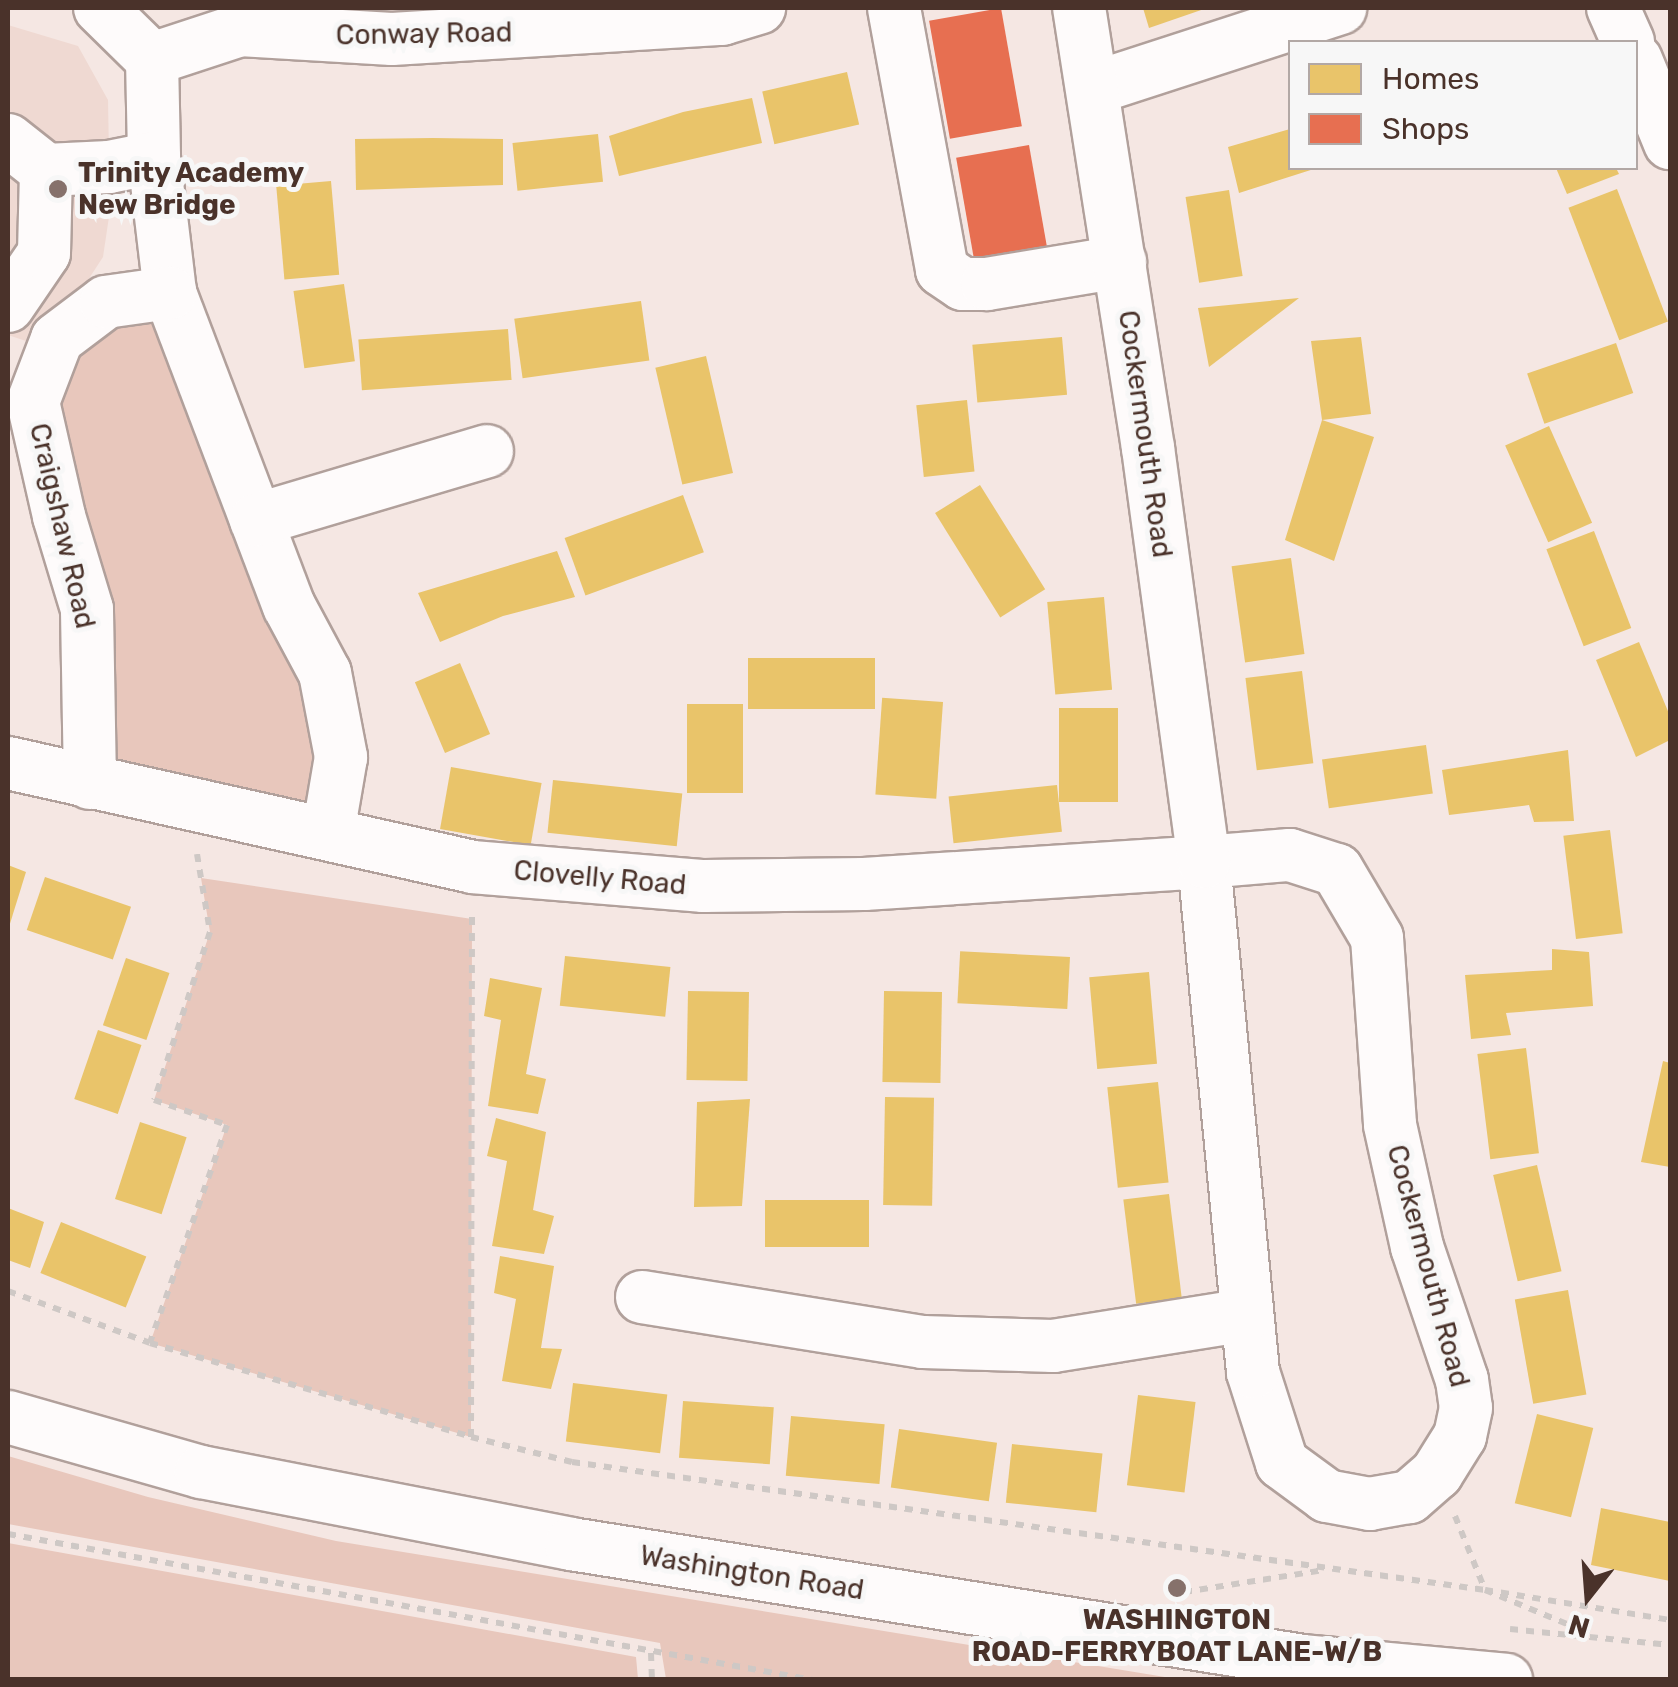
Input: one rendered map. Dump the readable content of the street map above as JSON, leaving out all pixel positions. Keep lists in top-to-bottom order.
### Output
{
  "streets": {
    "street": [
      "Conway Road",
      "Cockermouth Road",
      "Craigshaw Road",
      "Clovelly Road",
      "Washington Road"
    ]
  },
  "crossings": [
    ["Cockermouth Road", "Clovelly Road"],
    ["Craigshaw Road", "Clovelly Road"]
  ],
  "places": ["Trinity Academy New Bridge", "WASHINGTON ROAD-FERRYBOAT LANE-W/B"],
  "legend": ["Homes", "Shops"],
  "north": "bottom"
}
